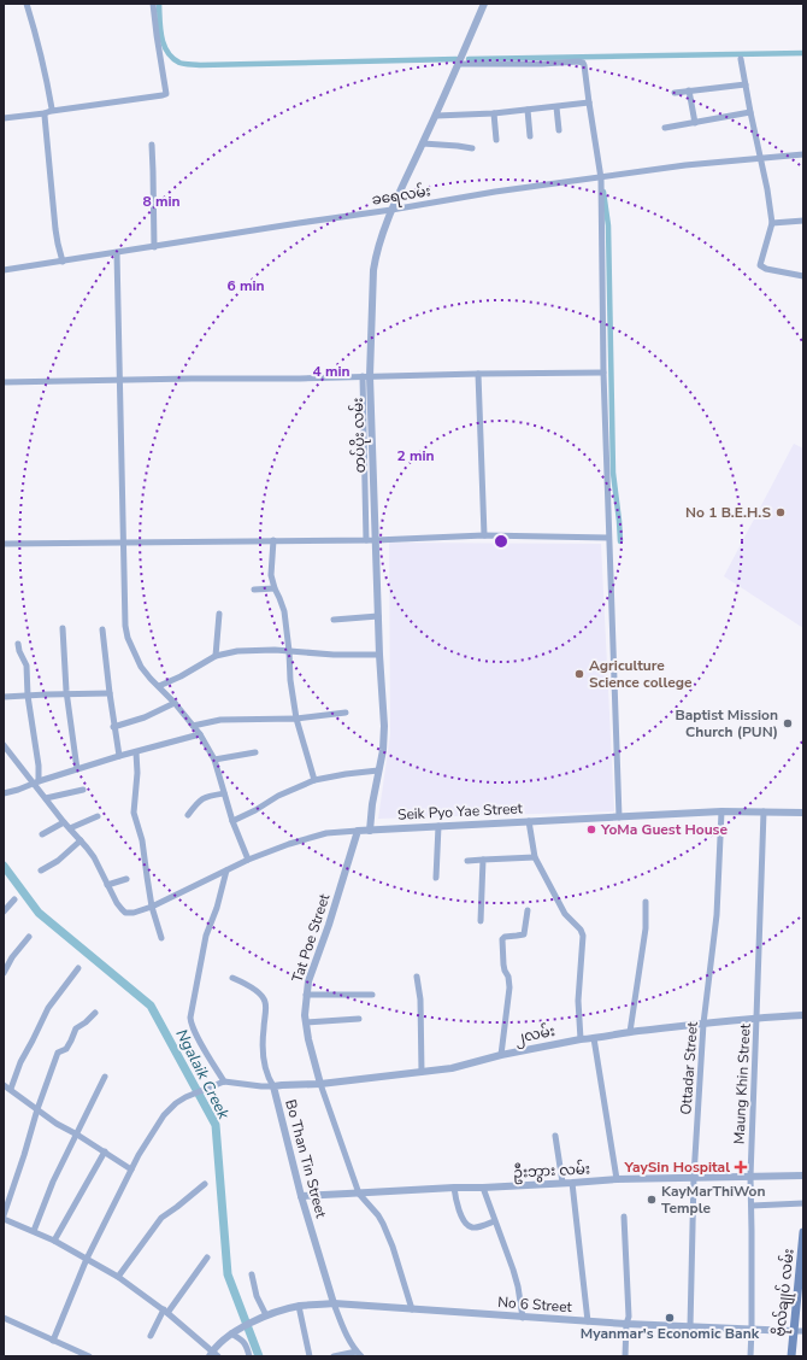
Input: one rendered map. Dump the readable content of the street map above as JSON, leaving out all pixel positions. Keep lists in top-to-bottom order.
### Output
{
  "streets": {
    "main road": ["ဗိုလ်ချုပ် လမ်း"],
    "street": [
      "ခရေလမ်း",
      "တပ်ပိုး လမ်း",
      "Seik Pyo Yae Street",
      "Tat Poe Street",
      "၂လမ်း",
      "Ottadar Street",
      "Maung Khin Street",
      "Bo Than Tin Street",
      "ဦးဘွား လမ်း",
      "No 6 Street"
    ]
  },
  "crossings": [
    ["ခရေလမ်း", "တပ်ပိုး လမ်း"],
    ["တပ်ပိုး လမ်း", "Seik Pyo Yae Street"],
    ["Seik Pyo Yae Street", "Tat Poe Street"],
    ["Seik Pyo Yae Street", "Ottadar Street"],
    ["Seik Pyo Yae Street", "Maung Khin Street"],
    ["Tat Poe Street", "၂လမ်း"],
    ["၂လမ်း", "Ottadar Street"],
    ["၂လမ်း", "Maung Khin Street"],
    ["၂လမ်း", "Bo Than Tin Street"],
    ["Ottadar Street", "ဦးဘွား လမ်း"],
    ["Ottadar Street", "No 6 Street"],
    ["Maung Khin Street", "ဦးဘွား လမ်း"],
    ["Maung Khin Street", "No 6 Street"],
    ["Bo Than Tin Street", "ဦးဘွား လမ်း"],
    ["Bo Than Tin Street", "No 6 Street"],
    ["ဗိုလ်ချုပ် လမ်း", "No 6 Street"]
  ],
  "water": ["Ngalaik Creek"],
  "places": {
    "other": [
      "No 1 B.E.H.S",
      "Agriculture Science college",
      "Baptist Mission Church (PUN)",
      "YoMa Guest House",
      "KayMarThiWon Temple",
      "Myanmar's Economic Bank"
    ],
    "health": ["YaySin Hospital"]
  },
  "rings": [
    "8 min",
    "6 min",
    "4 min",
    "2 min"
  ]
}
